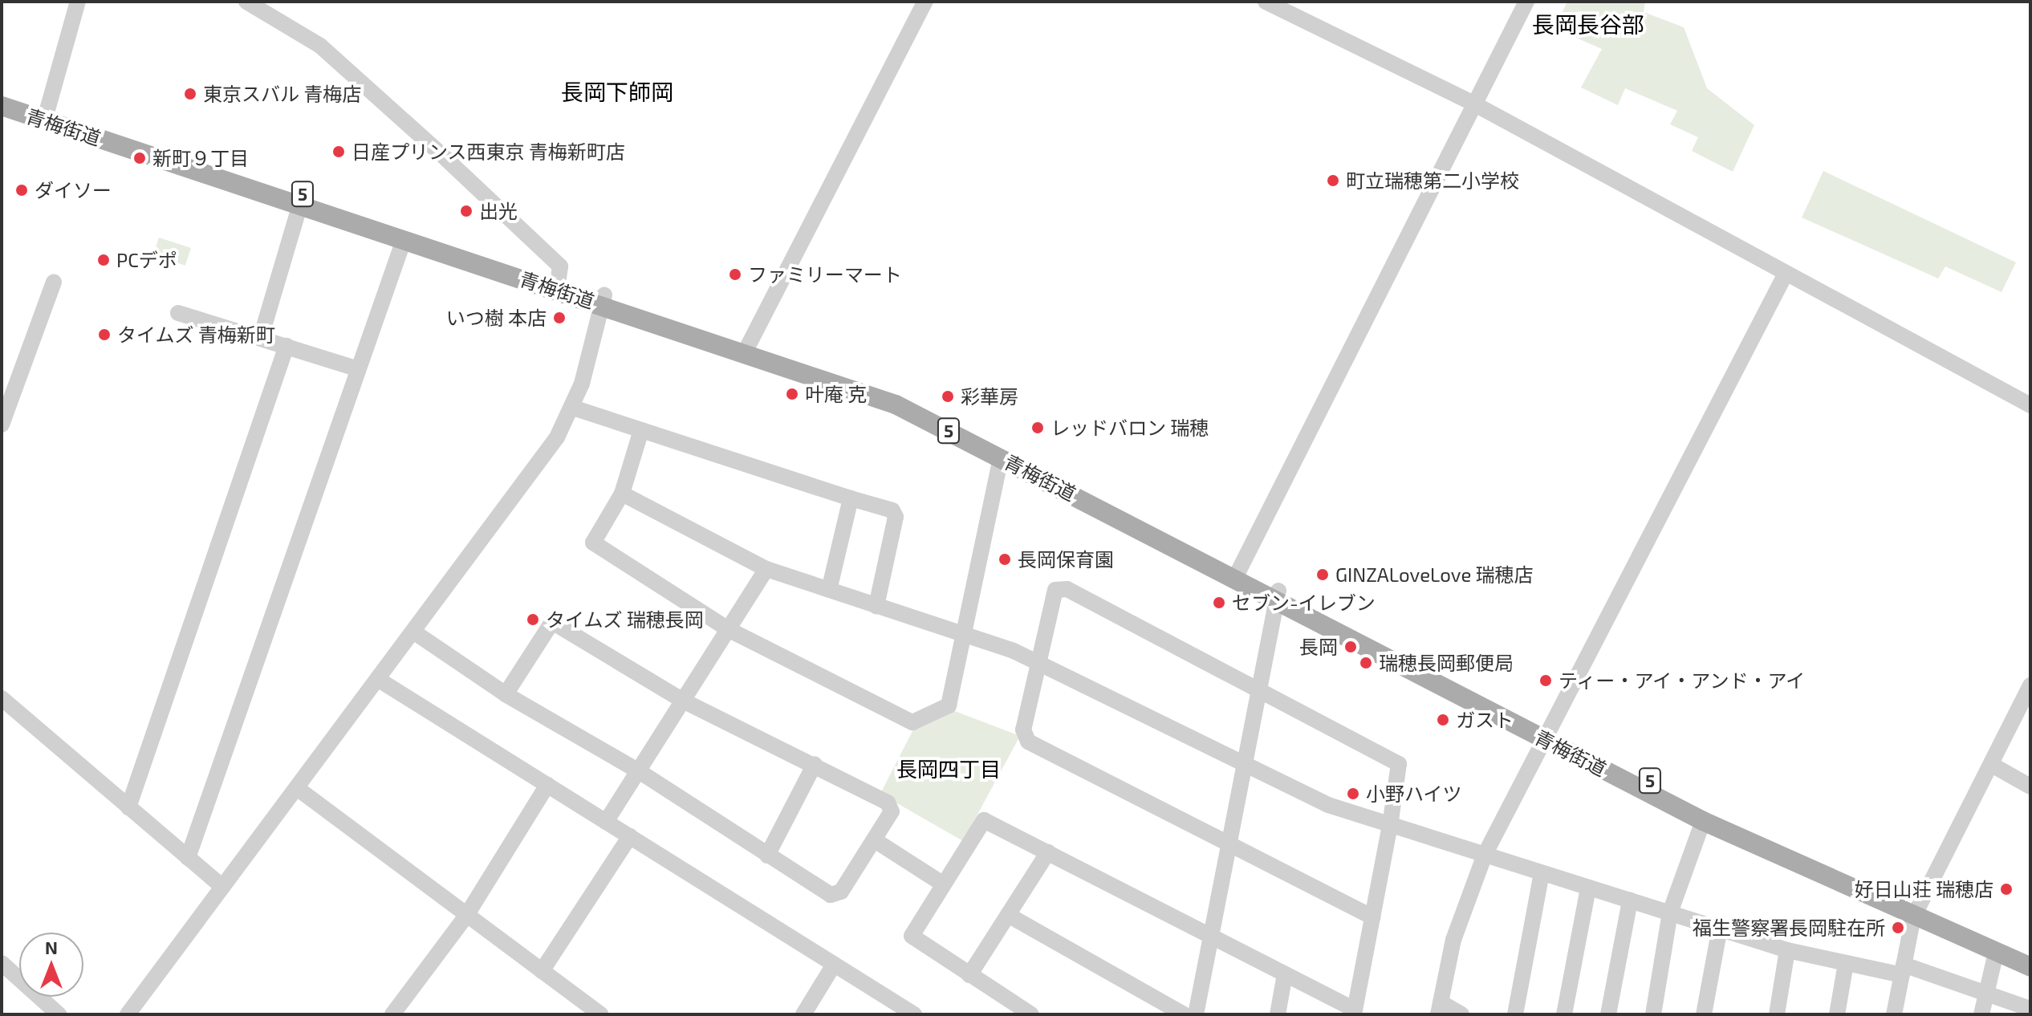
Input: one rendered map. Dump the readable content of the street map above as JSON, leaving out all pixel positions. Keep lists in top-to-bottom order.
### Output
{
  "streets": {
    "main road": ["青梅街道", "5"]
  },
  "districts": ["長岡長谷部", "長岡下師岡", "長岡四丁目"],
  "places": [
    "東京スバル 青梅店",
    "日産プリンス西東京 青梅新町店",
    "新町９丁目",
    "町立瑞穂第二小学校",
    "ダイソー",
    "出光",
    "PCデポ",
    "ファミリーマート",
    "いつ樹 本店",
    "タイムズ 青梅新町",
    "叶庵 克",
    "彩華房",
    "レッドバロン 瑞穂",
    "長岡保育園",
    "GINZALoveLove 瑞穂店",
    "セブン-イレブン",
    "タイムズ 瑞穂長岡",
    "長岡",
    "瑞穂長岡郵便局",
    "ティー・アイ・アンド・アイ",
    "ガスト",
    "小野ハイツ",
    "好日山荘 瑞穂店",
    "福生警察署長岡駐在所"
  ],
  "north": "top"
}
